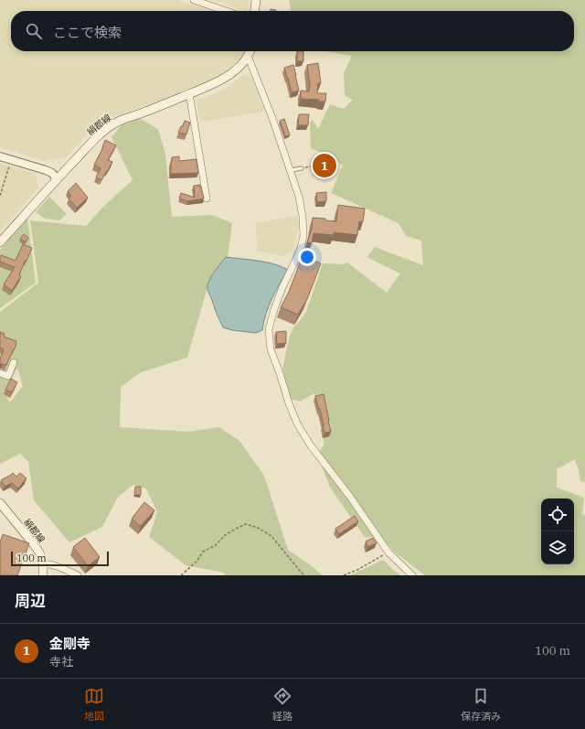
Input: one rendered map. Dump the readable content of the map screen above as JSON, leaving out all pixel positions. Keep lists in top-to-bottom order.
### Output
{
  "streets": {
    "main road": ["絹郡線"]
  },
  "scale_bar": "100 m",
  "page": {
    "search": "ここで検索",
    "pins": "1",
    "scale": "100 m",
    "heading": "周辺",
    "list": [
      {
        "mark": "1",
        "name": "金剛寺",
        "note": "寺社",
        "value": "100 m"
      }
    ],
    "nav": ["地図", "経路", "保存済み"]
  }
}
